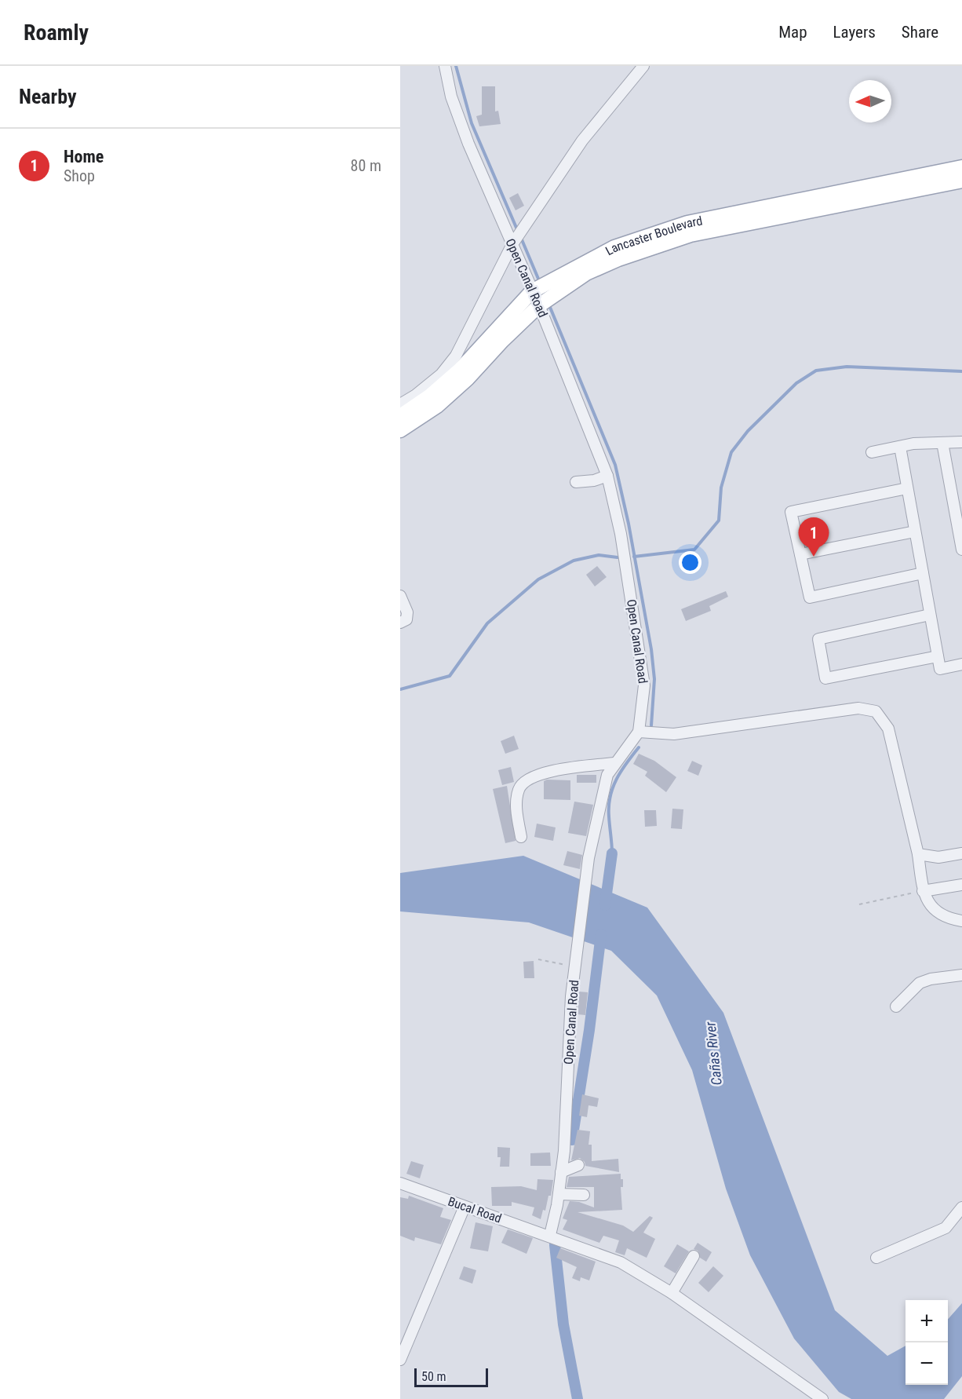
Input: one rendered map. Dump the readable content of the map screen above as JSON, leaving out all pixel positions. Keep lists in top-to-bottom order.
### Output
{
  "streets": {
    "main road": ["Lancaster Boulevard"],
    "street": ["Open Canal Road", "Bucal Road"]
  },
  "crossings": [
    ["Lancaster Boulevard", "Open Canal Road"],
    ["Open Canal Road", "Bucal Road"]
  ],
  "water": ["Cañas River"],
  "scale_bar": "50 m",
  "north": "left",
  "page": {
    "header": "Roamly",
    "nav": ["Map", "Layers", "Share"],
    "heading": "Nearby",
    "list": [
      {
        "mark": "1",
        "name": "Home",
        "note": "Shop",
        "value": "80 m"
      }
    ],
    "pins": "1",
    "map_buttons": ["+", "−"],
    "scale": "50 m"
  }
}
